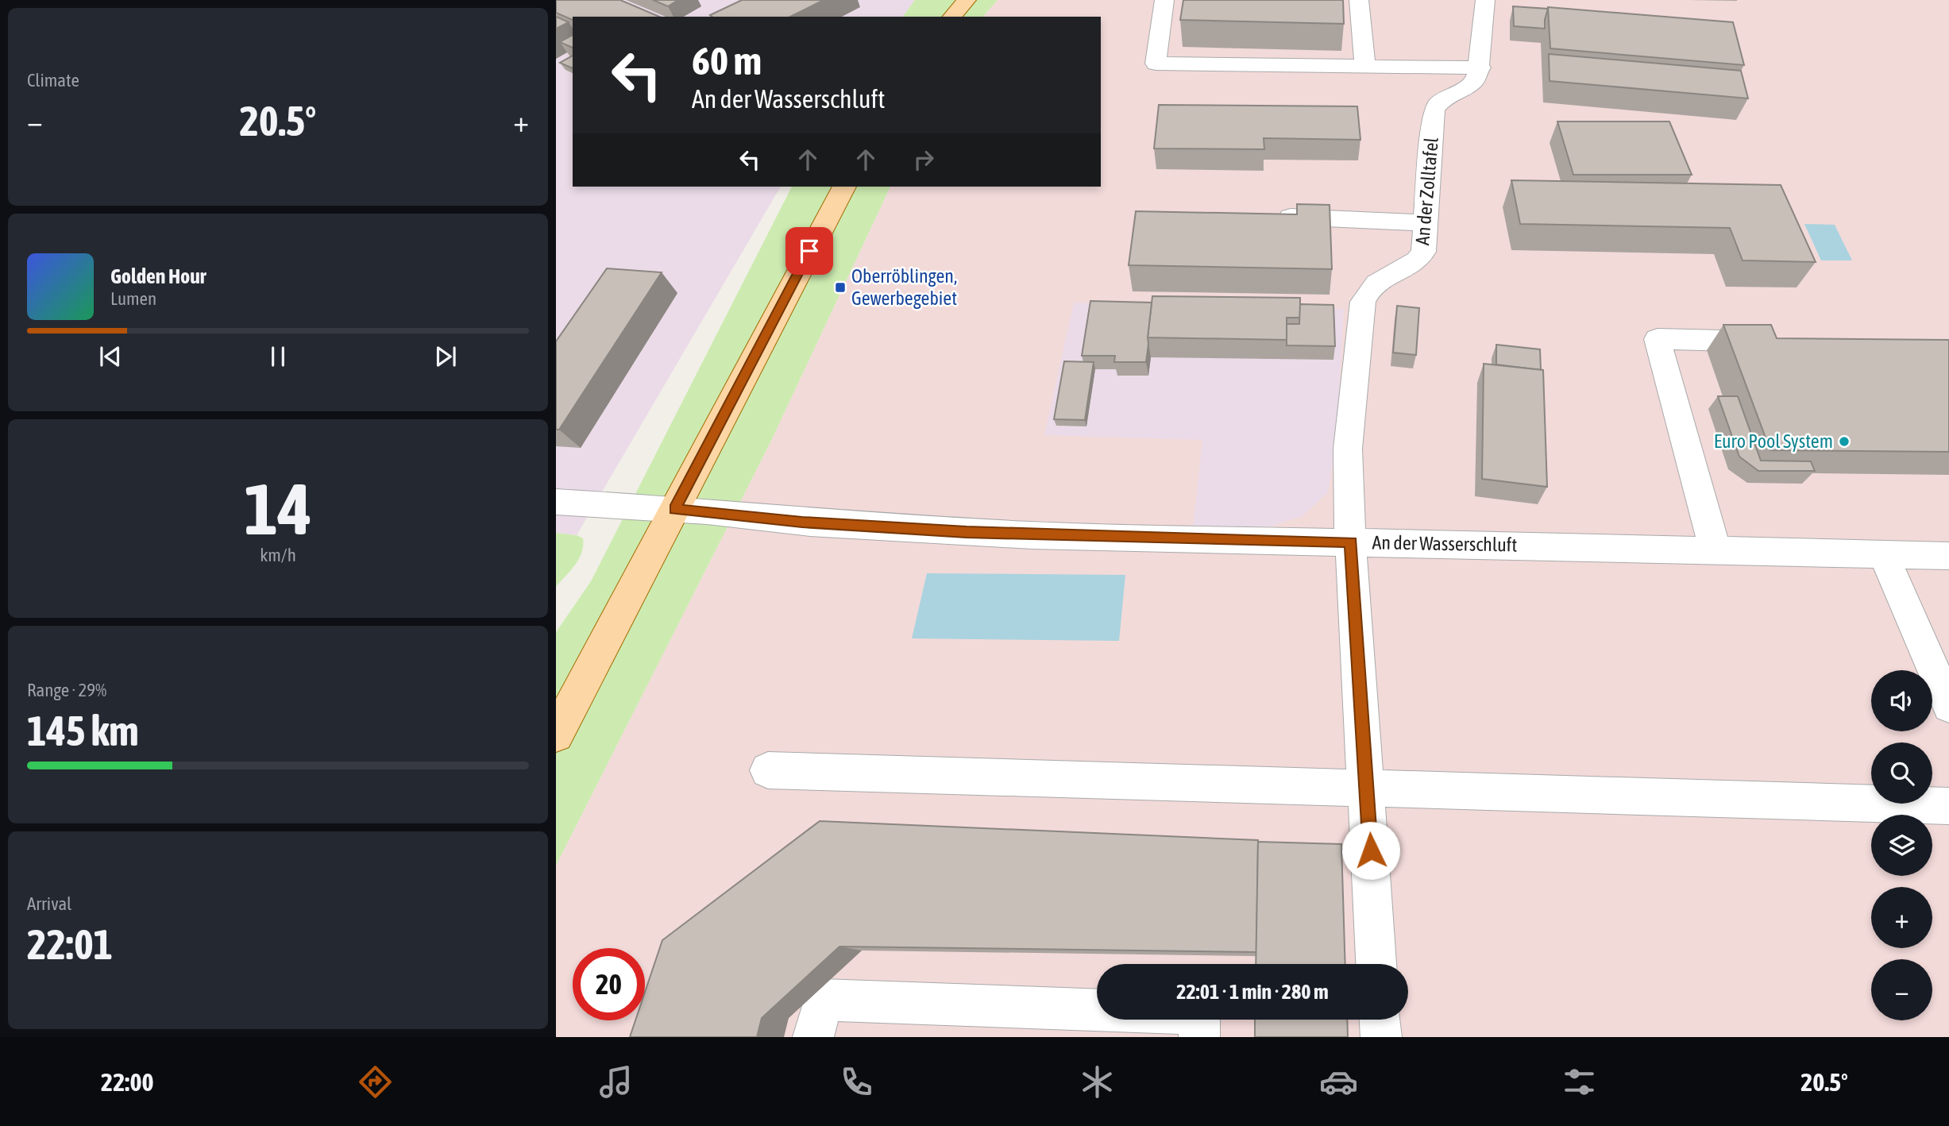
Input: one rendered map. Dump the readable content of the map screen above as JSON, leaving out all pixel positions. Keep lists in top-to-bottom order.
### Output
{
  "streets": {
    "street": ["An der Zolltafel", "An der Wasserschluft"]
  },
  "crossings": [
    ["An der Zolltafel", "An der Wasserschluft"]
  ],
  "places": {
    "transit": ["Oberröblingen, Gewerbegebiet"],
    "other": ["Euro Pool System"]
  },
  "page": {
    "tile": [
      "Climate",
      ["14", "km/h"],
      ["Range · 29%", "145 km"],
      ["Arrival", "22:01"]
    ],
    "turn": ["60 m", "An der Wasserschluft"],
    "heat": ["−", "20.5°", "+"],
    "song": ["Golden Hour", "Lumen"],
    "map_buttons": ["+", "−"],
    "limit": "20",
    "trip": "22:01 · 1 min · 280 m",
    "tabs": ["22:00", "20.5°"]
  }
}
